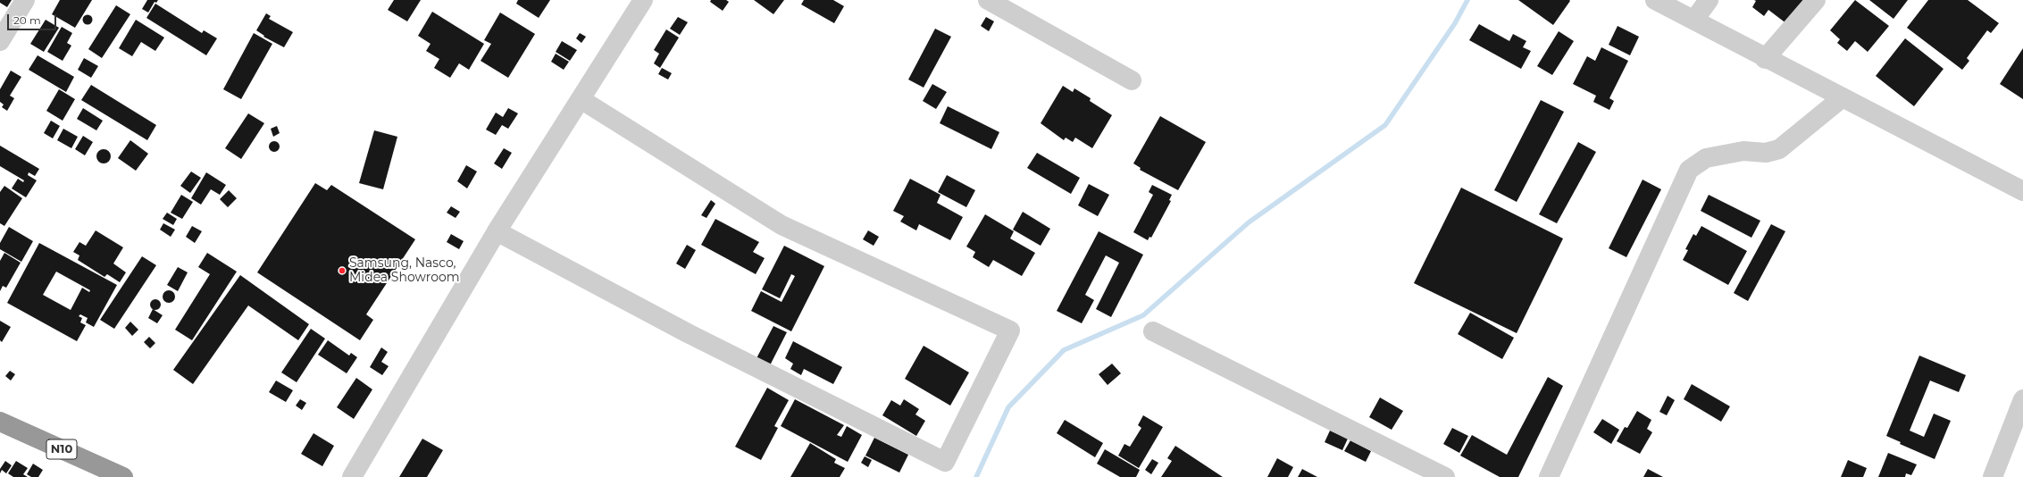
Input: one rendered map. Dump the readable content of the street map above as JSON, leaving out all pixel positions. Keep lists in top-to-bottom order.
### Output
{
  "streets": {
    "highway": ["N10"]
  },
  "places": ["Samsung, Nasco, Midea Showroom"],
  "scale_bar": "20 m"
}
